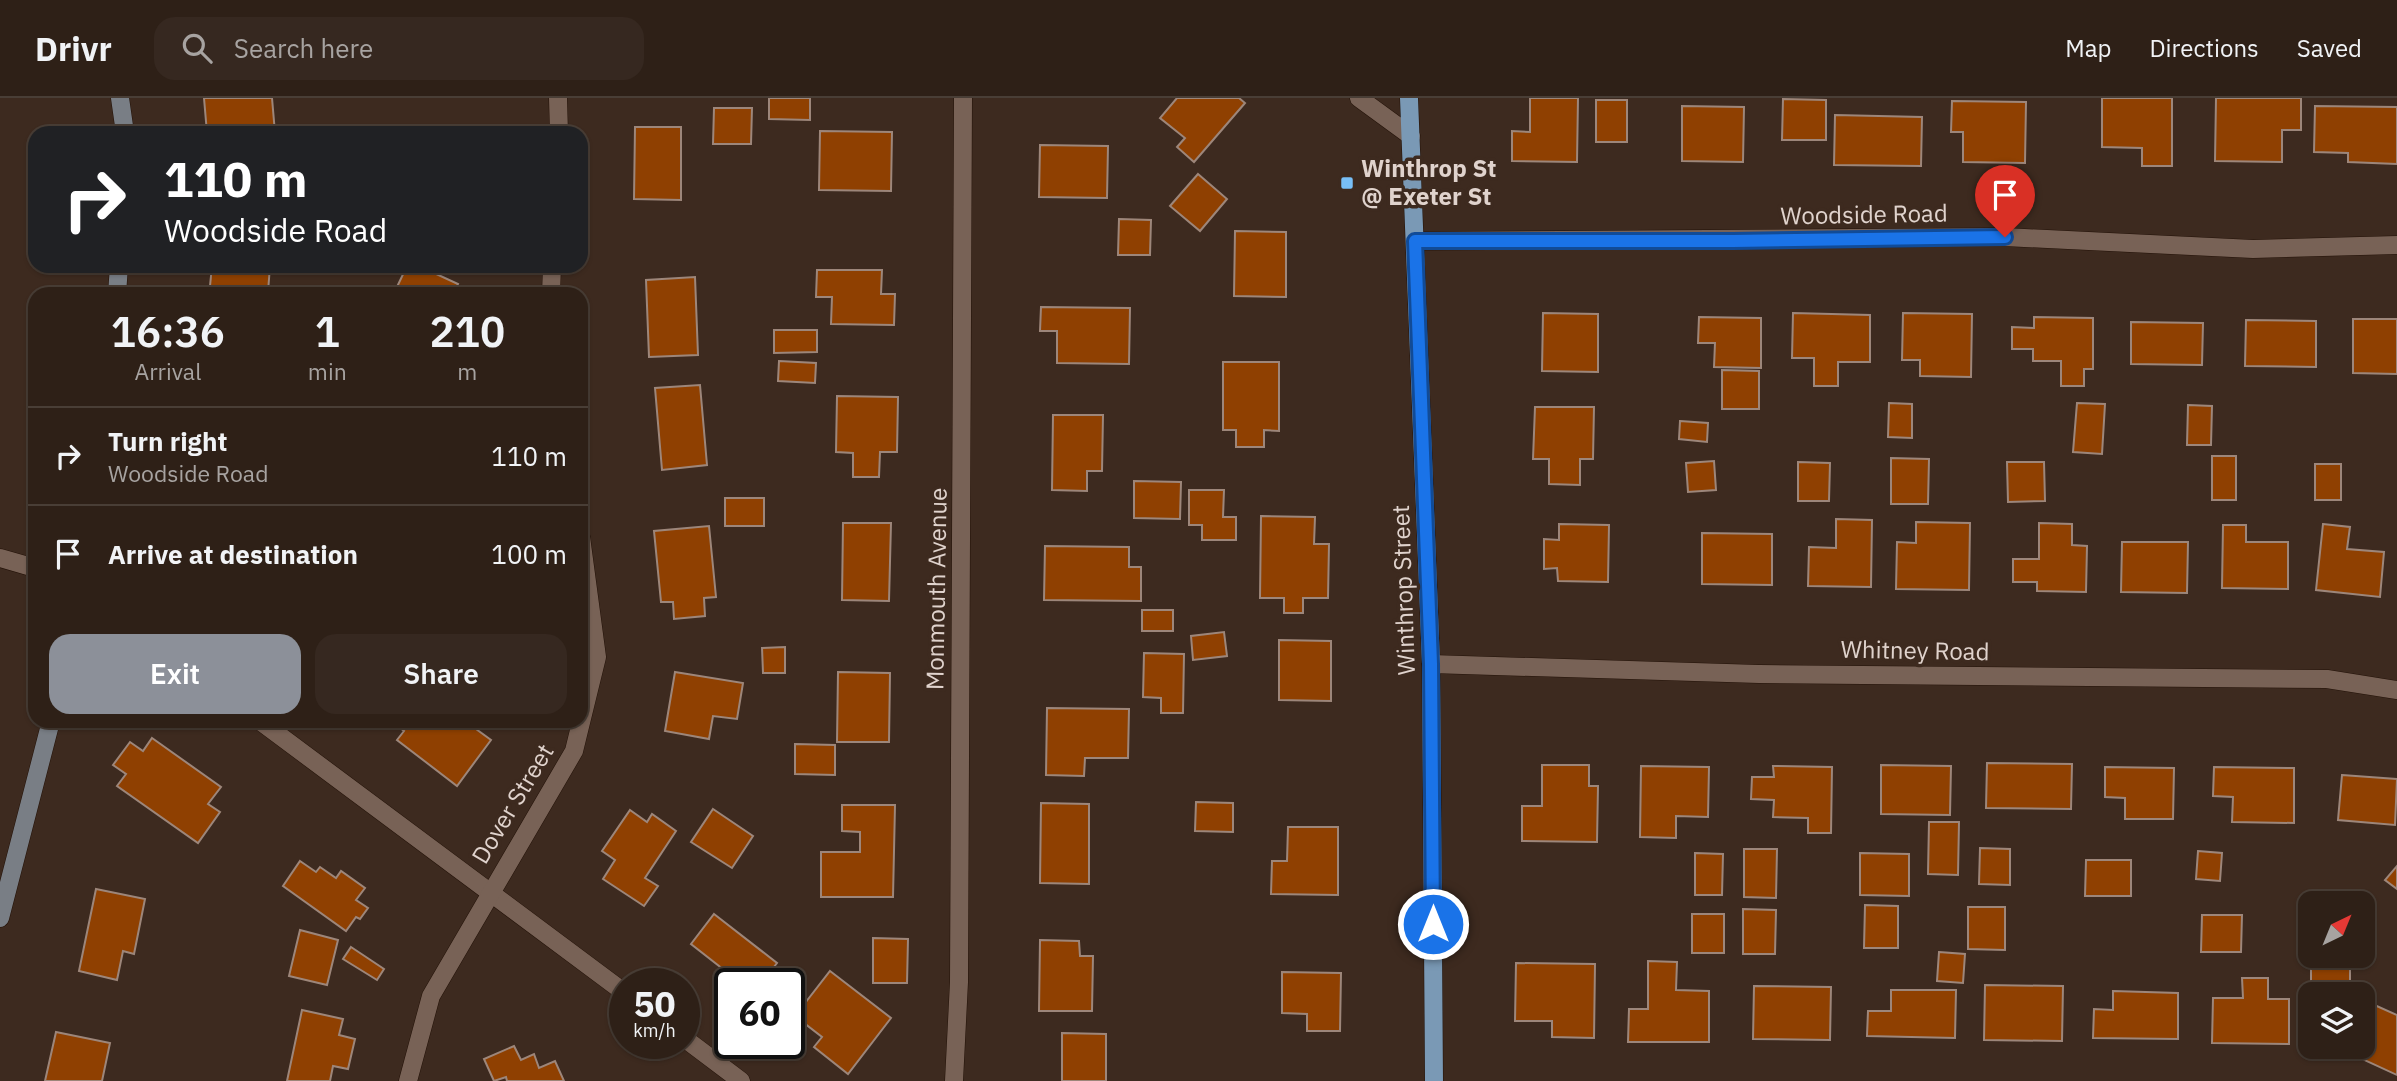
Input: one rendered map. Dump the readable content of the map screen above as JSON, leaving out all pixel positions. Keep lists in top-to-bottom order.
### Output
{
  "streets": {
    "main road": ["Winthrop Street"],
    "street": [
      "Woodside Road",
      "Monmouth Avenue",
      "Whitney Road",
      "Dover Street"
    ]
  },
  "crossings": [
    ["Woodside Road", "Winthrop Street"],
    ["Winthrop Street", "Whitney Road"]
  ],
  "places": {
    "transit": ["Winthrop St @ Exeter St"]
  },
  "north": "top right",
  "page": {
    "header": "Drivr",
    "search": "Search here",
    "nav": ["Map", "Directions", "Saved"],
    "turn": ["110 m", "Woodside Road"],
    "eta": [
      "16:36",
      "Arrival",
      "1",
      "min",
      "210",
      "m"
    ],
    "list": [
      {
        "name": "Turn right",
        "note": "Woodside Road",
        "value": "110 m"
      },
      {
        "name": "Arrive at destination",
        "value": "100 m"
      }
    ],
    "buttons": ["Exit", "Share"],
    "speed": "50 km/h",
    "limit": "60"
  }
}
